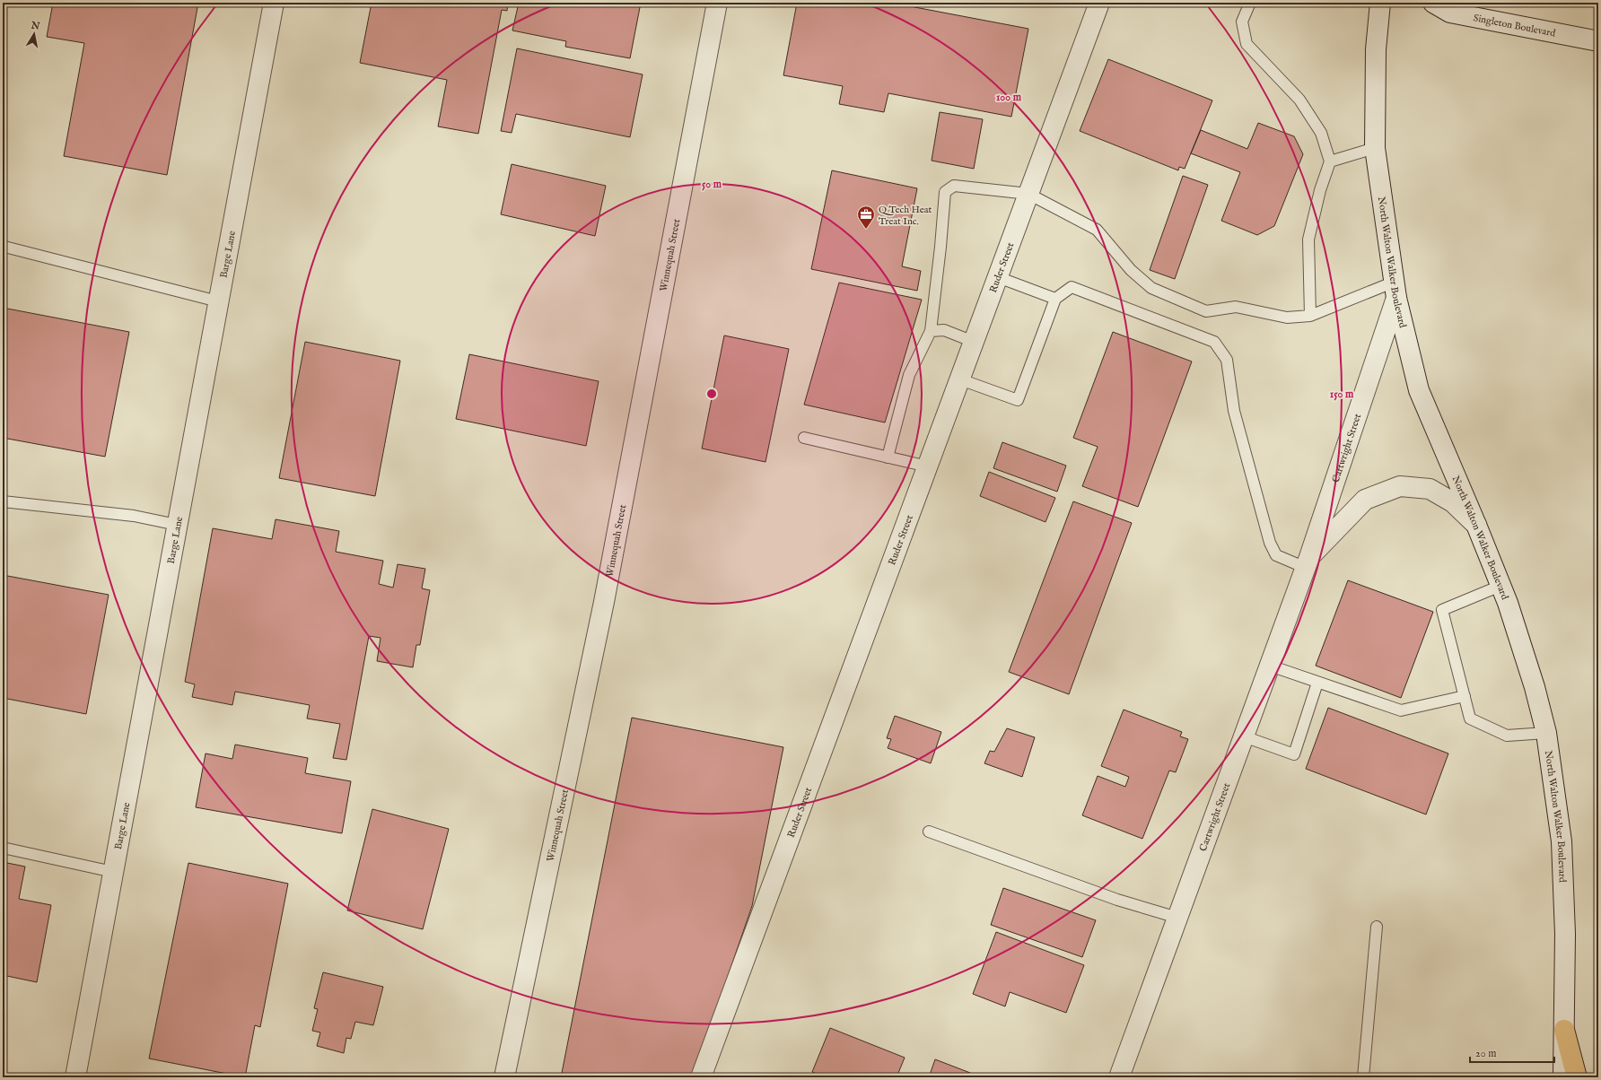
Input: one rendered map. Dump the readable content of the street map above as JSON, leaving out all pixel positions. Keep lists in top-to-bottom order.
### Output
{
  "streets": {
    "street": [
      "Singleton Boulevard",
      "Barge Lane",
      "Winnequah Street",
      "North Walton Walker Boulevard",
      "Ruder Street",
      "Cartwright Street"
    ]
  },
  "crossings": [
    ["North Walton Walker Boulevard", "Cartwright Street"]
  ],
  "places": {
    "office": ["Q Tech Heat Treat Inc."]
  },
  "scale_bar": "20 m",
  "north": "top",
  "rings": ["100 m", "50 m", "150 m"]
}
